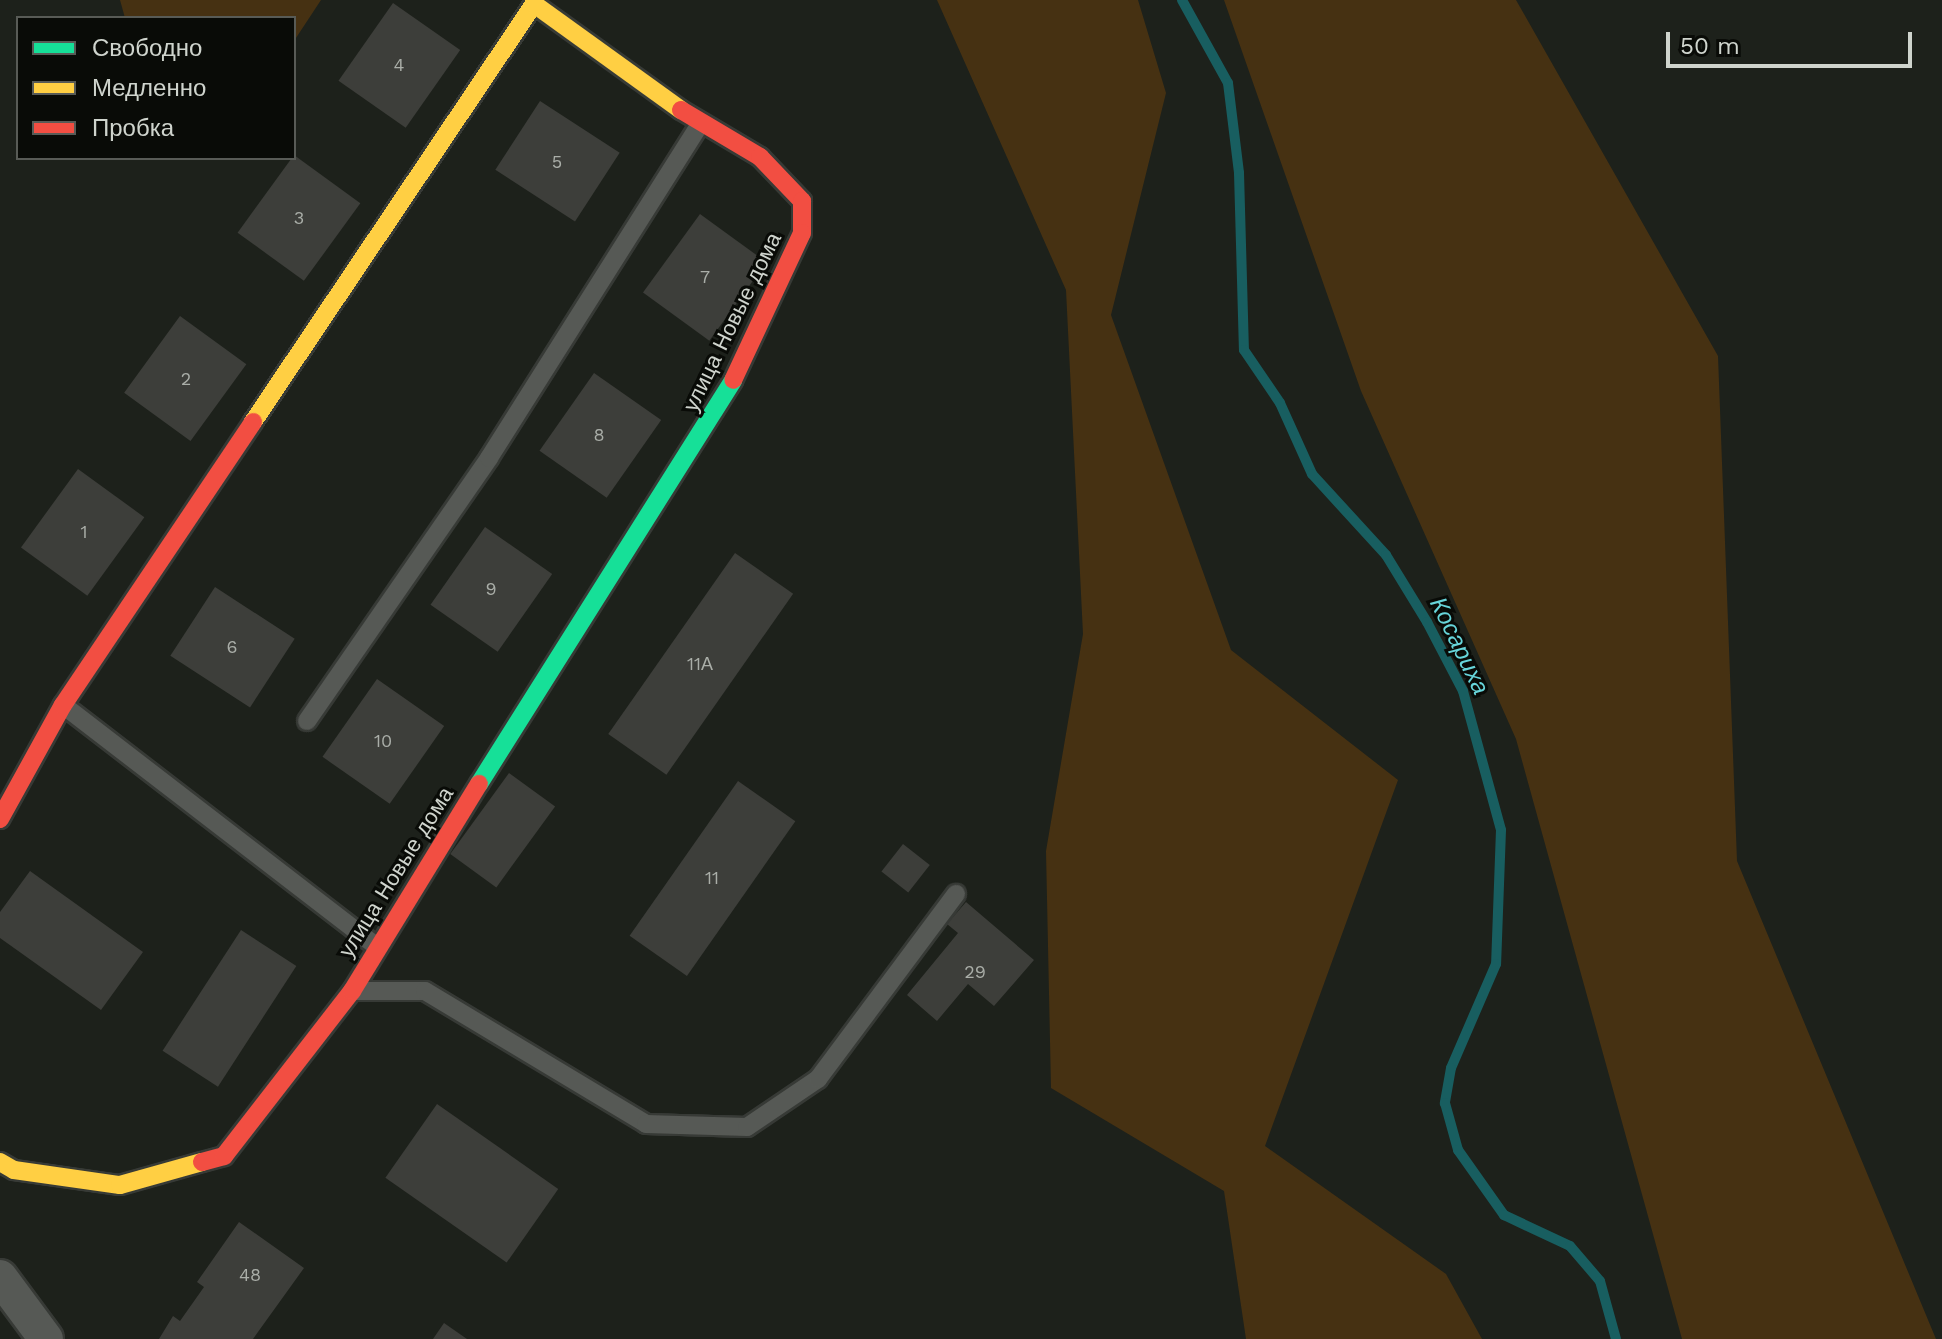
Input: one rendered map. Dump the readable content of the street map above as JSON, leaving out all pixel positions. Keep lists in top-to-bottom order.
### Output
{
  "streets": {
    "street": ["улица Новые дома"]
  },
  "water": ["Косариха"],
  "house_numbers": [
    "4",
    "5",
    "3",
    "7",
    "2",
    "8",
    "1",
    "9",
    "6",
    "11А",
    "10",
    "11",
    "29",
    "48"
  ],
  "legend": ["Свободно", "Медленно", "Пробка"],
  "scale_bar": "50 m"
}
